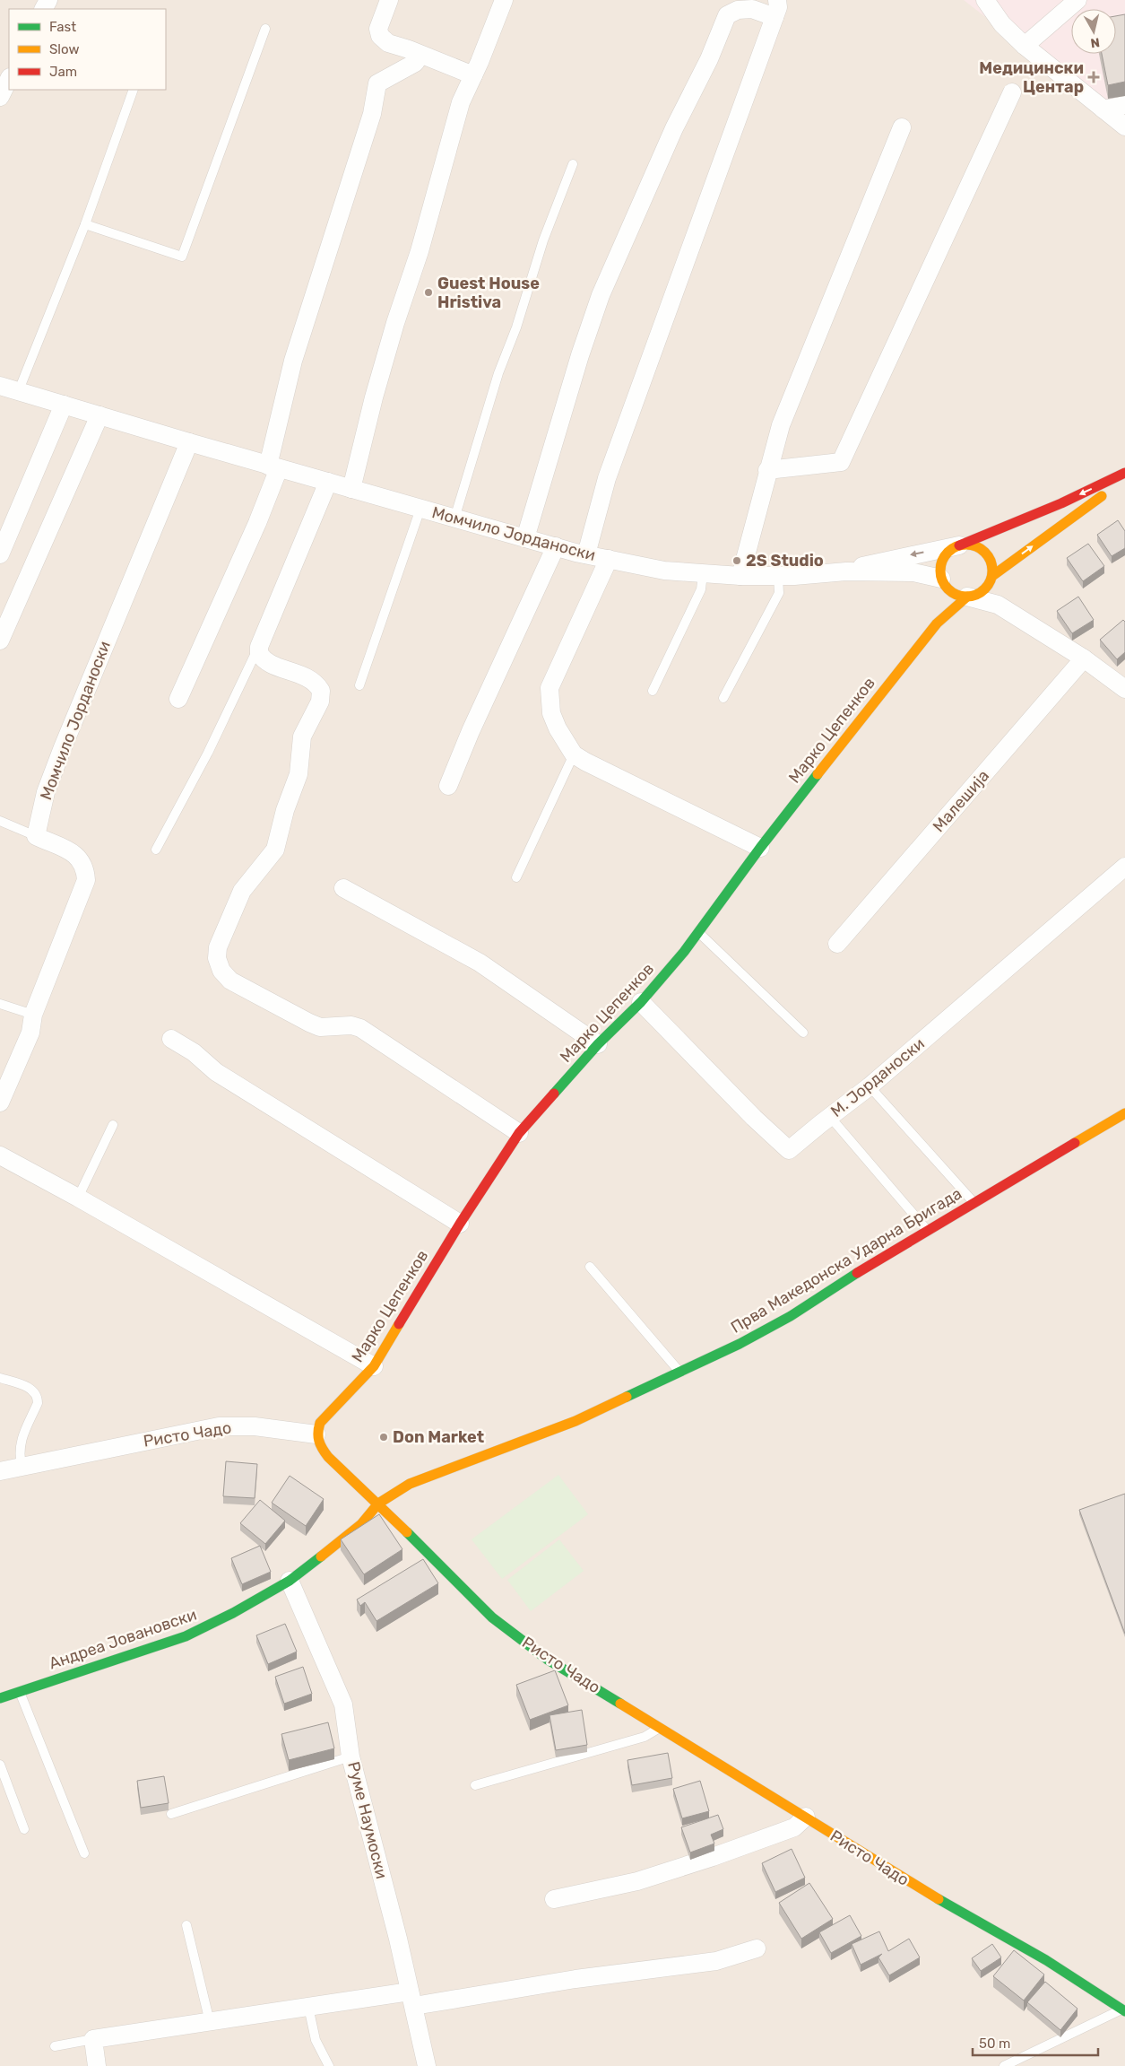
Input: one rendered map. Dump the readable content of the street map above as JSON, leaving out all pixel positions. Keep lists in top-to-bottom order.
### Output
{
  "streets": {
    "street": [
      "Момчило Јорданоски",
      "Марко Цепенков",
      "Малешија",
      "М. Јорданоски",
      "Прва Македонска Ударна Бригада",
      "Ристо Чадо",
      "Андреа Јовановски",
      "Руме Наумоски"
    ]
  },
  "crossings": [
    ["Марко Цепенков", "М. Јорданоски"],
    ["Марко Цепенков", "Ристо Чадо"],
    ["Прва Македонска Ударна Бригада", "Ристо Чадо"],
    ["Прва Македонска Ударна Бригада", "Андреа Јовановски"],
    ["Ристо Чадо", "Андреа Јовановски"],
    ["Андреа Јовановски", "Руме Наумоски"]
  ],
  "places": {
    "health": ["Медицински Центар"],
    "other": ["Guest House Hristiva", "2S Studio", "Don Market"]
  },
  "legend": ["Fast", "Slow", "Jam"],
  "scale_bar": "50 m",
  "north": "bottom"
}
